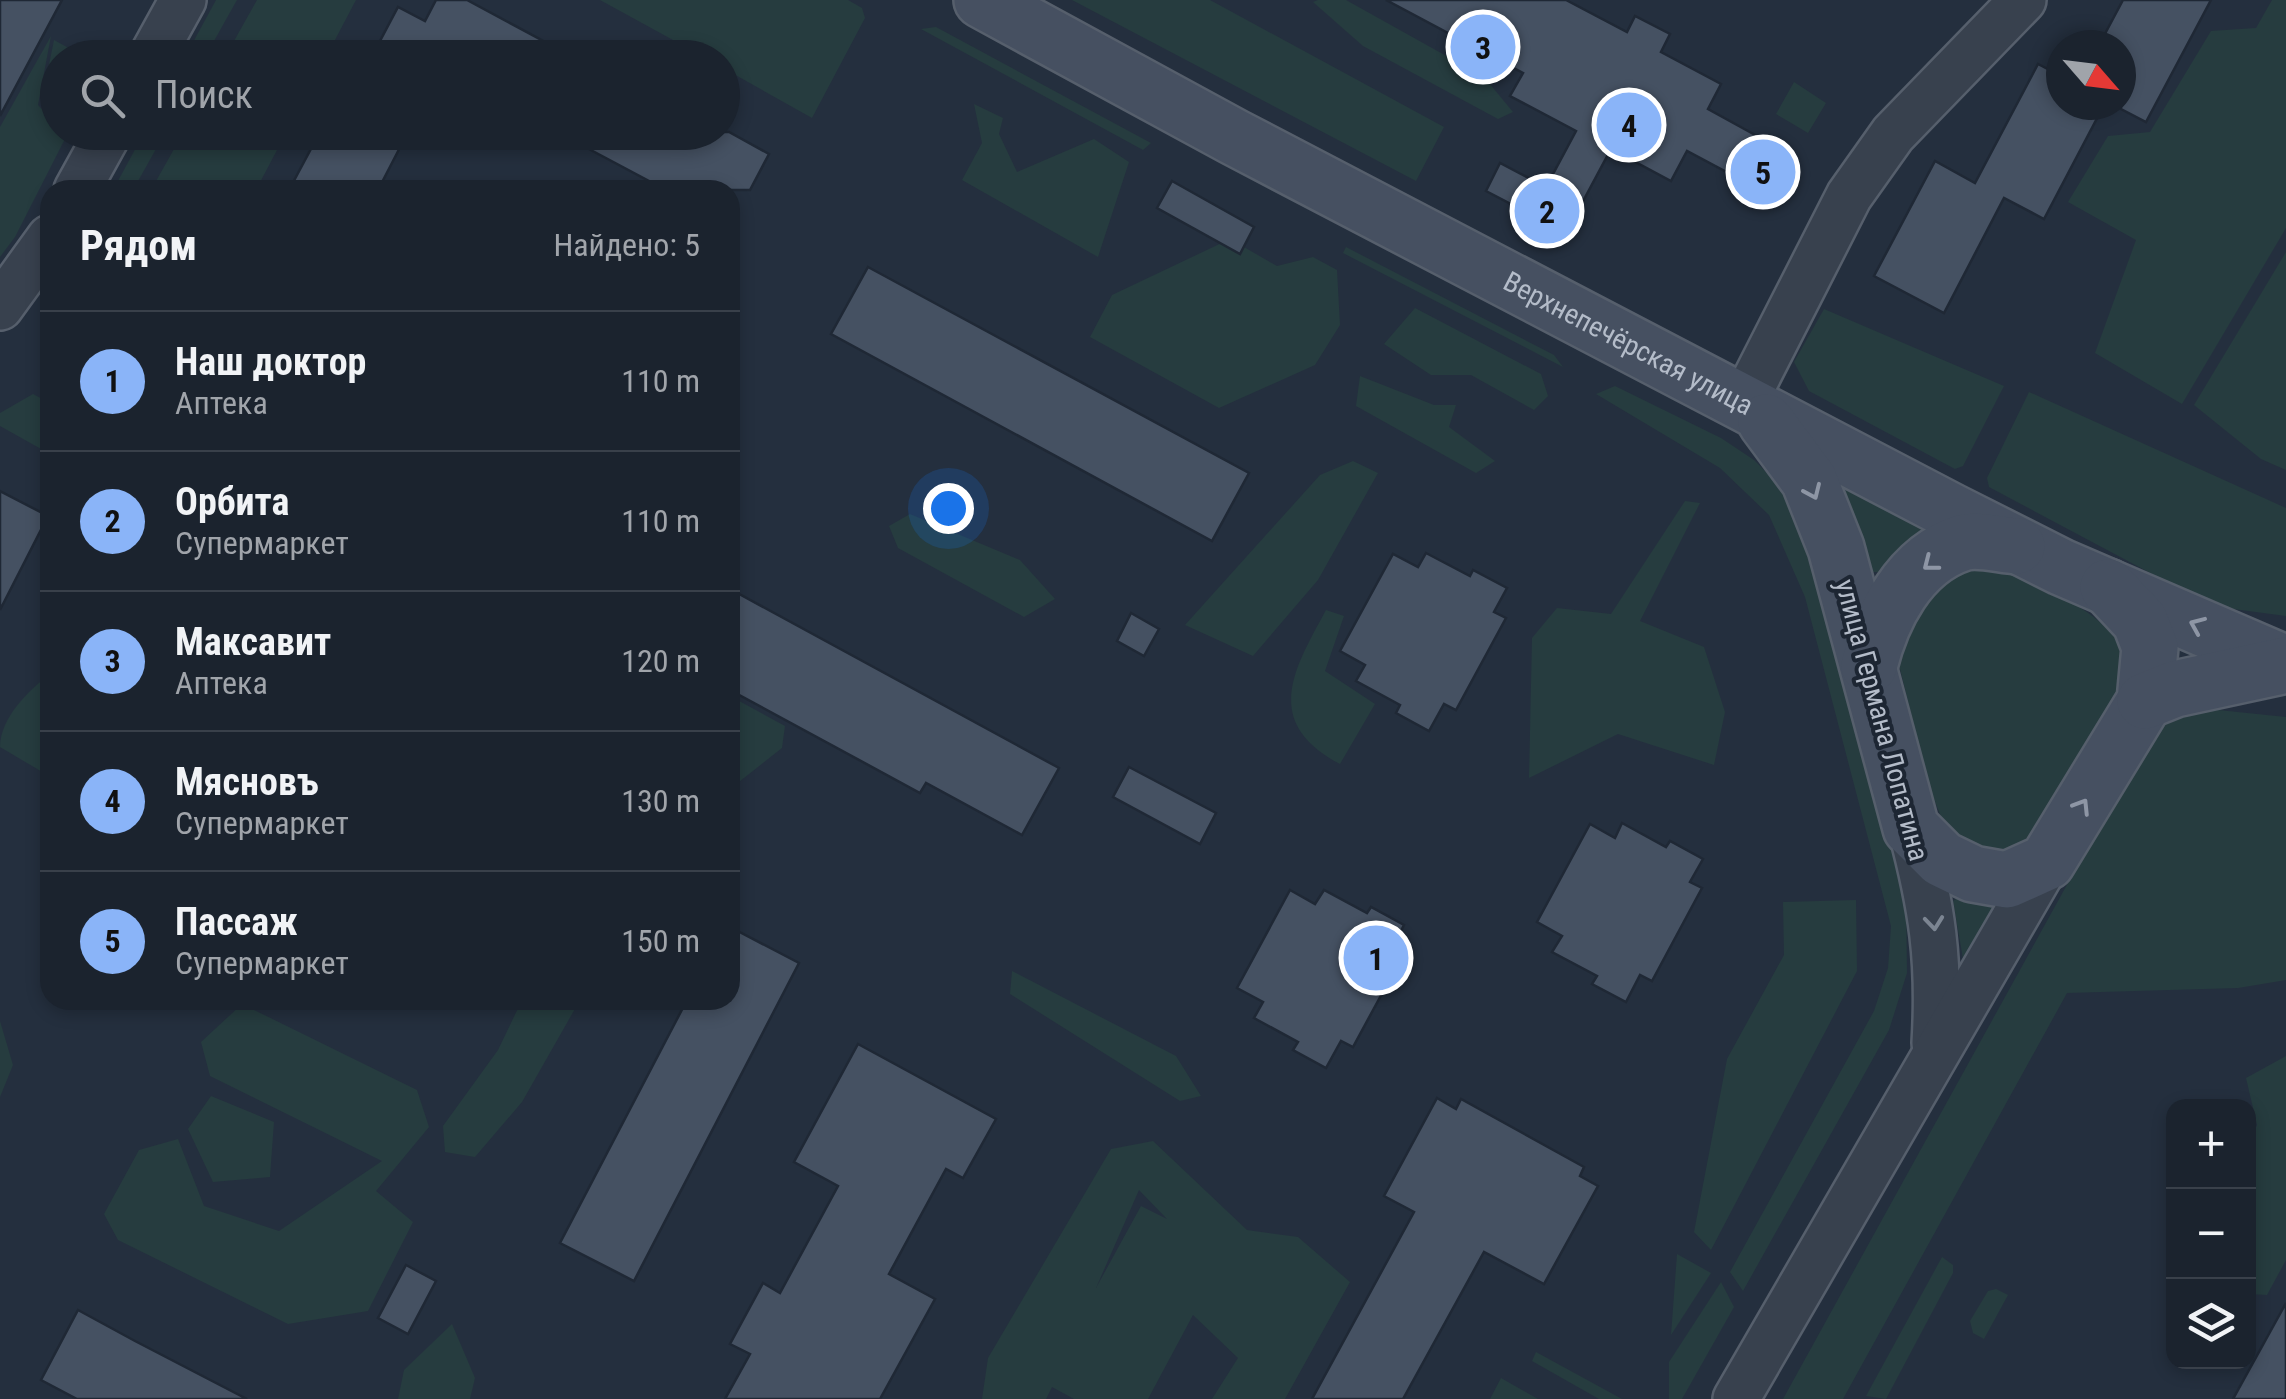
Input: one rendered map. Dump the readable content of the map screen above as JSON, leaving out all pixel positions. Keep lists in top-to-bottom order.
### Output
{
  "streets": {
    "street": ["Верхнепечёрская улица", "улица Германа Лопатина"]
  },
  "crossings": [
    ["Верхнепечёрская улица", "улица Германа Лопатина"]
  ],
  "north": "bottom right",
  "page": {
    "pins": [
      "3",
      "4",
      "5",
      "2",
      "1"
    ],
    "search": "Поиск",
    "heading": ["Рядом", "Найдено: 5"],
    "list": [
      {
        "mark": "1",
        "name": "Наш доктор",
        "note": "Аптека",
        "value": "110 m"
      },
      {
        "mark": "2",
        "name": "Орбита",
        "note": "Супермаркет",
        "value": "110 m"
      },
      {
        "mark": "3",
        "name": "Максавит",
        "note": "Аптека",
        "value": "120 m"
      },
      {
        "mark": "4",
        "name": "Мясновъ",
        "note": "Супермаркет",
        "value": "130 m"
      },
      {
        "mark": "5",
        "name": "Пассаж",
        "note": "Супермаркет",
        "value": "150 m"
      }
    ],
    "map_buttons": ["+", "−"]
  }
}
